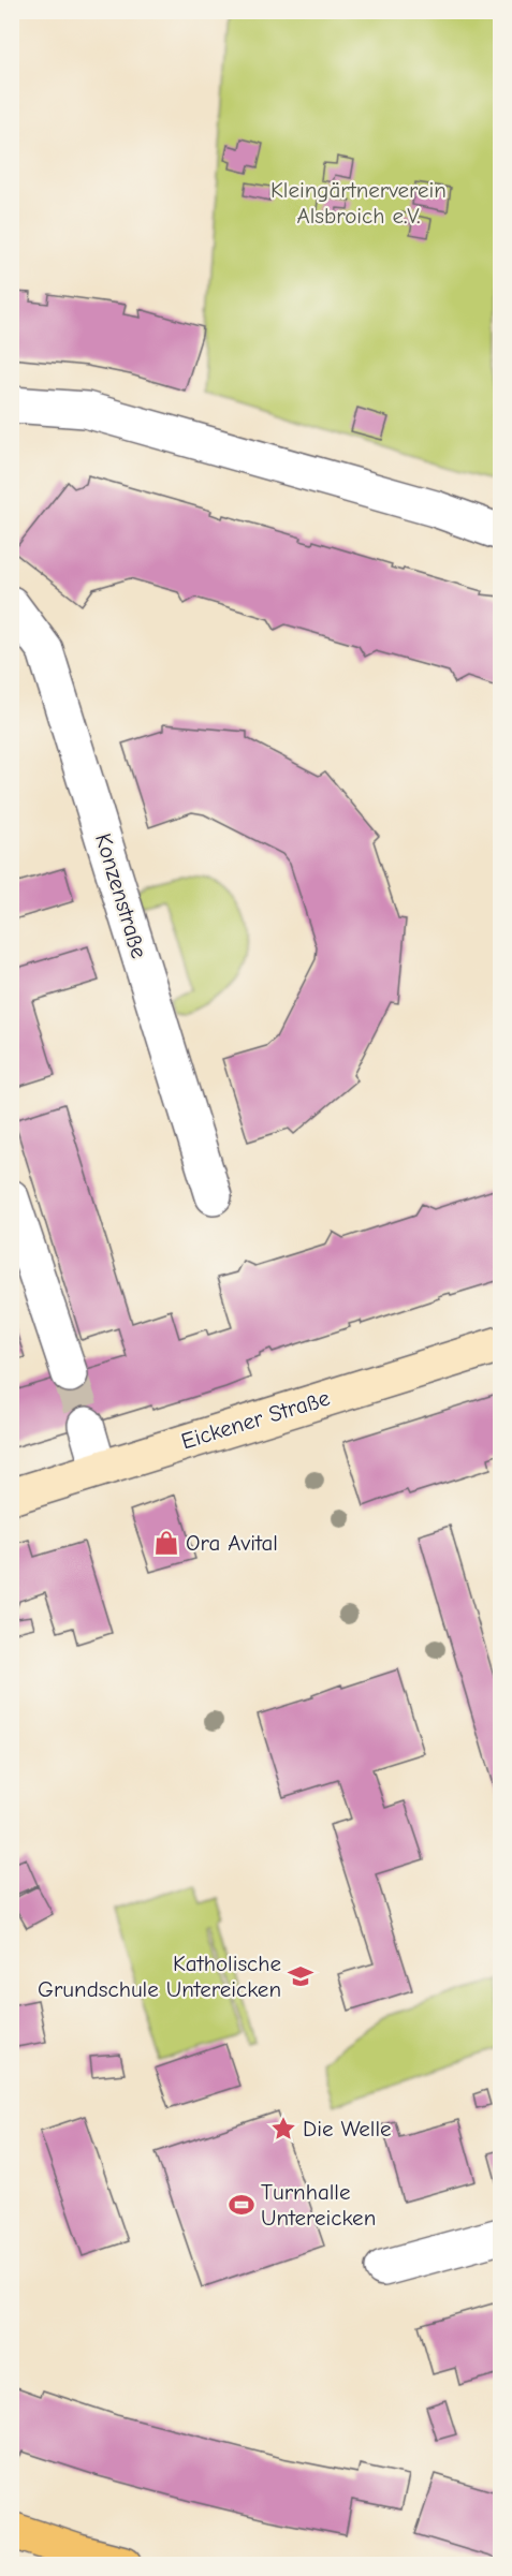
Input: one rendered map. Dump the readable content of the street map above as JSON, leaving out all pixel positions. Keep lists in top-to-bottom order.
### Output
{
  "streets": {
    "street": ["Konzenstraße", "Eickener Straße"]
  },
  "parks": ["Kleingärtnerverein Alsbroich e.V."],
  "places": {
    "shop": ["Ora Avital"],
    "school or university": ["Katholische Grundschule Untereicken"],
    "place": ["Die Welle"],
    "sports": ["Turnhalle Untereicken"]
  }
}
